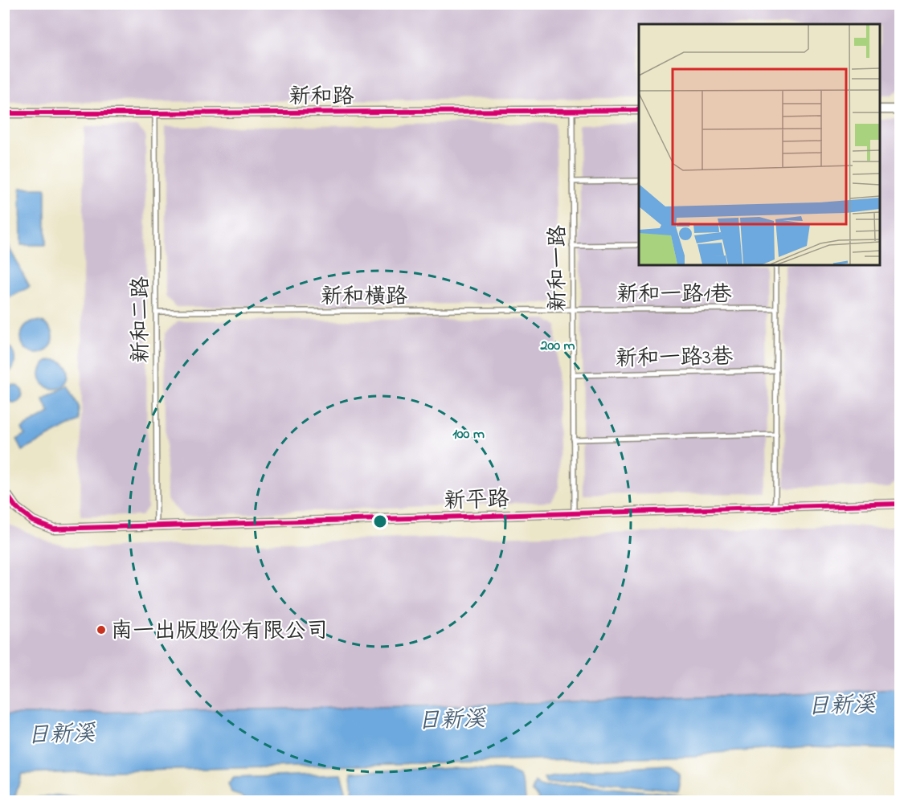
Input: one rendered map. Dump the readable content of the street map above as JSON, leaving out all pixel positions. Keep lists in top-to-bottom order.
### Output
{
  "streets": {
    "street": ["新和路", "新平路"],
    "lane": [
      "新和一路",
      "新和一路1巷",
      "新和橫路",
      "新和二路",
      "新和一路3巷"
    ]
  },
  "crossings": [
    ["新和路", "新和一路"],
    ["新和路", "新和二路"],
    ["新和一路", "新和一路1巷"],
    ["新和一路", "新和橫路"],
    ["新和一路", "新和一路3巷"],
    ["新和一路", "新平路"],
    ["新和一路1巷", "新和橫路"],
    ["新和橫路", "新和二路"],
    ["新和二路", "新平路"]
  ],
  "water": ["日新溪"],
  "places": ["南一出版股份有限公司"],
  "rings": ["200 m", "100 m"]
}
